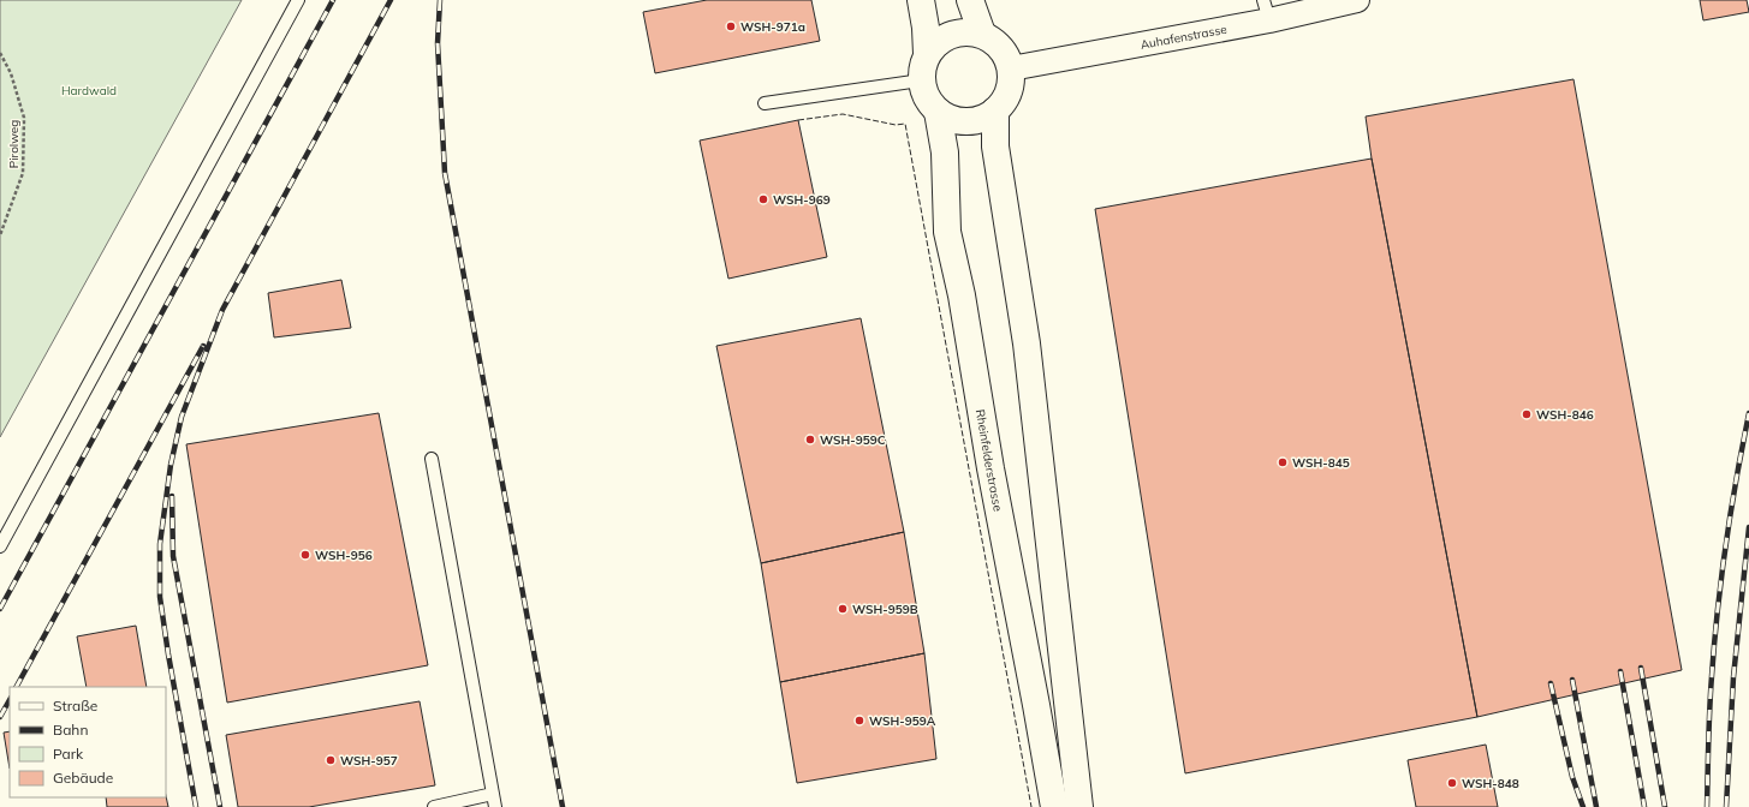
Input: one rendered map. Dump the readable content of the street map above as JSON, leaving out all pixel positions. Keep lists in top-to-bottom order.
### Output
{
  "streets": {
    "main road": ["Rheinfelderstrasse"],
    "street": ["Auhafenstrasse"],
    "path": ["Pirolweg"]
  },
  "crossings": [
    ["Auhafenstrasse", "Rheinfelderstrasse"]
  ],
  "parks": ["Hardwald"],
  "places": [
    "WSH-971a",
    "WSH-969",
    "WSH-846",
    "WSH-959C",
    "WSH-845",
    "WSH-956",
    "WSH-959B",
    "WSH-959A",
    "WSH-957",
    "WSH-848"
  ],
  "legend": [
    "Straße",
    "Bahn",
    "Park",
    "Gebäude"
  ]
}
